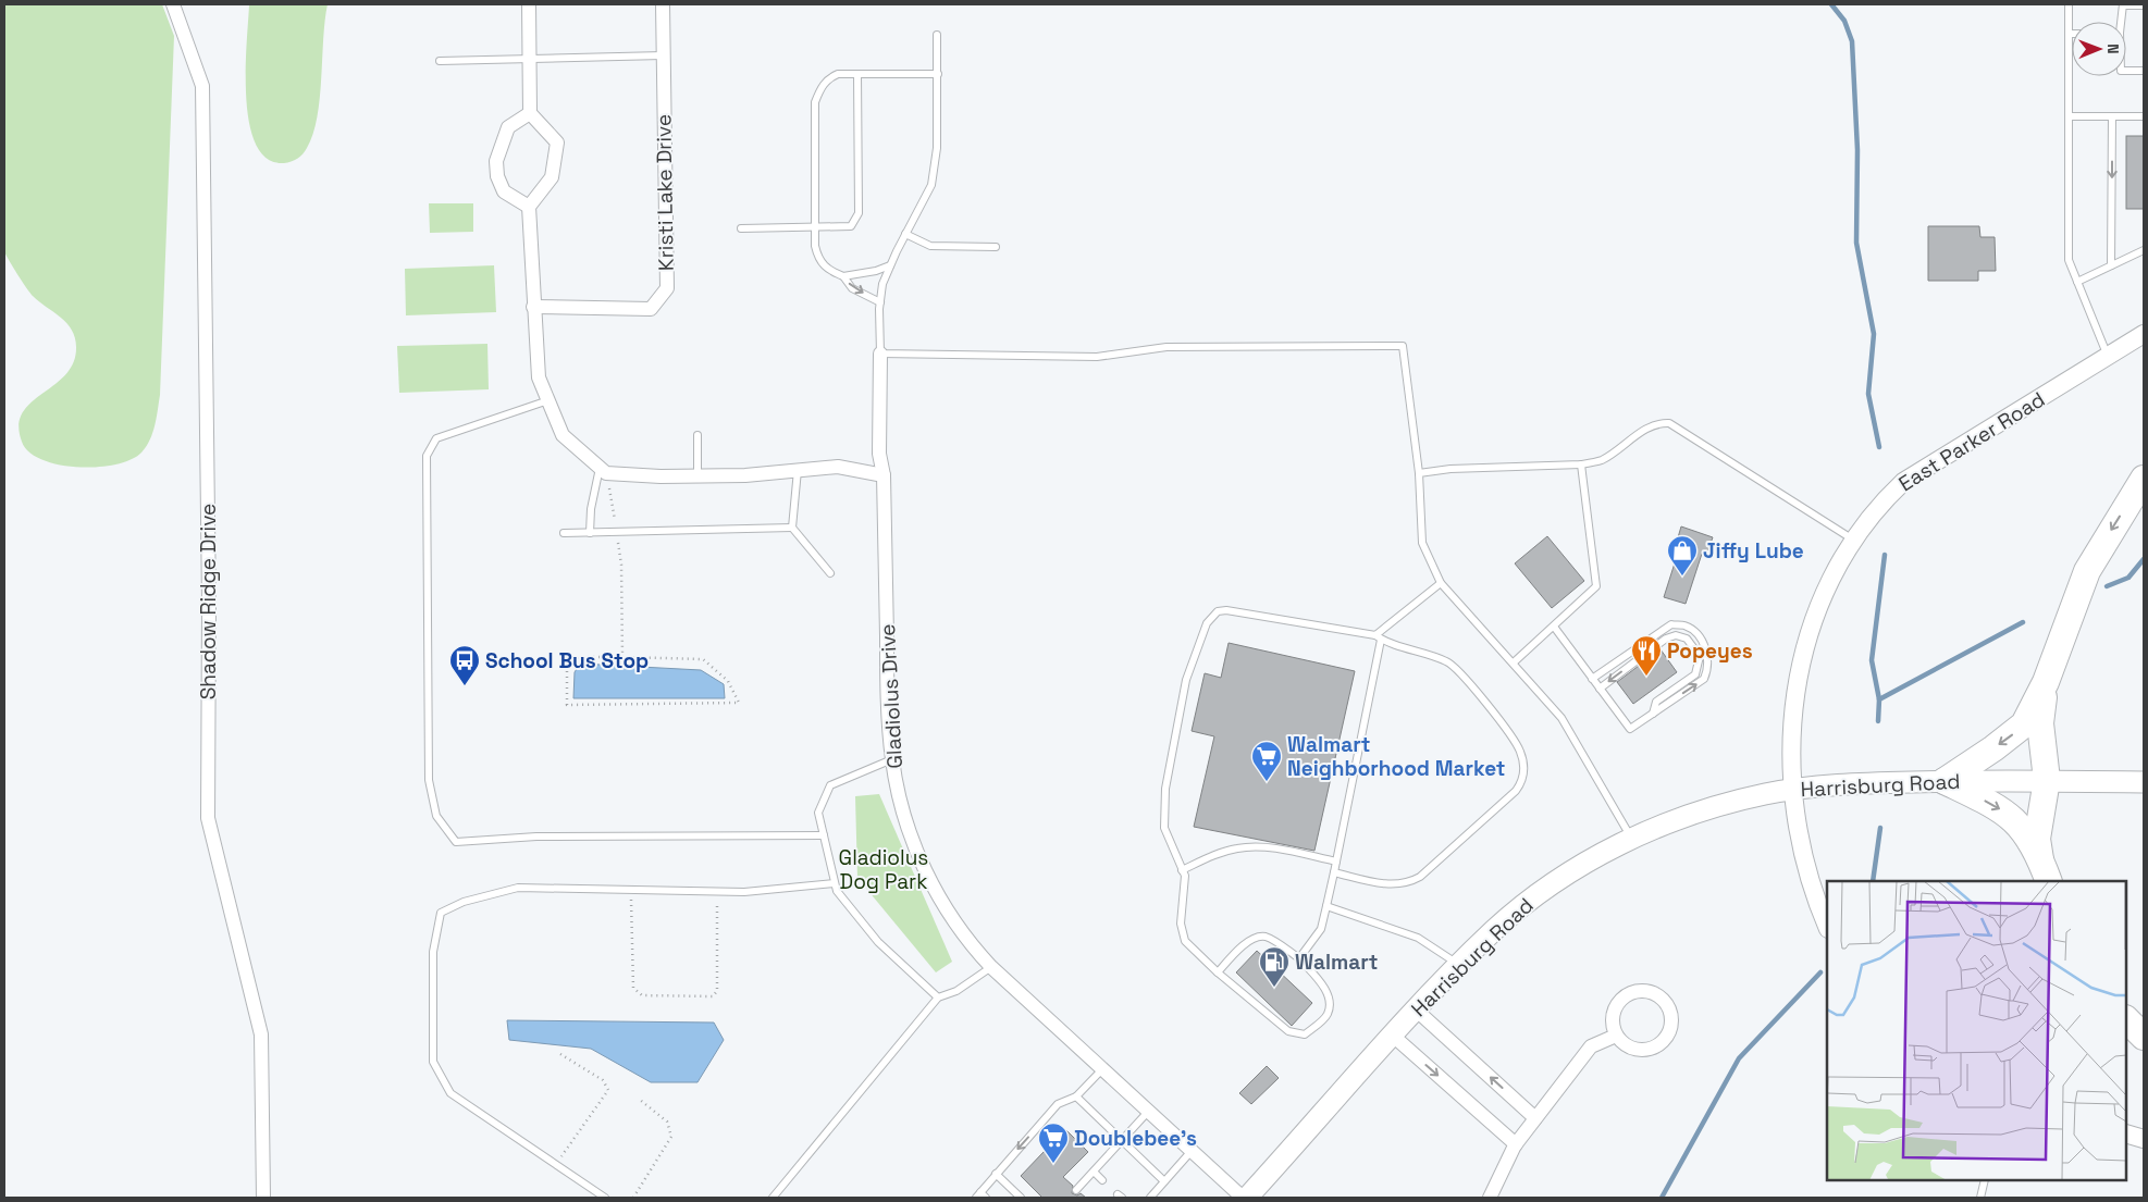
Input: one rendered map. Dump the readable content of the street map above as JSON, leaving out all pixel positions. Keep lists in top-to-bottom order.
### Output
{
  "streets": {
    "main road": ["Harrisburg Road"],
    "street": [
      "Kristi Lake Drive",
      "East Parker Road",
      "Shadow Ridge Drive",
      "Gladiolus Drive"
    ]
  },
  "crossings": [
    ["East Parker Road", "Harrisburg Road"]
  ],
  "parks": ["Gladiolus Dog Park"],
  "places": {
    "shop": ["Jiffy Lube"],
    "restaurant": ["Popeyes"],
    "bus stop": ["School Bus Stop"],
    "supermarket": ["Walmart Neighborhood Market", "Doublebee's"],
    "fuel station": ["Walmart"]
  },
  "north": "right"
}
